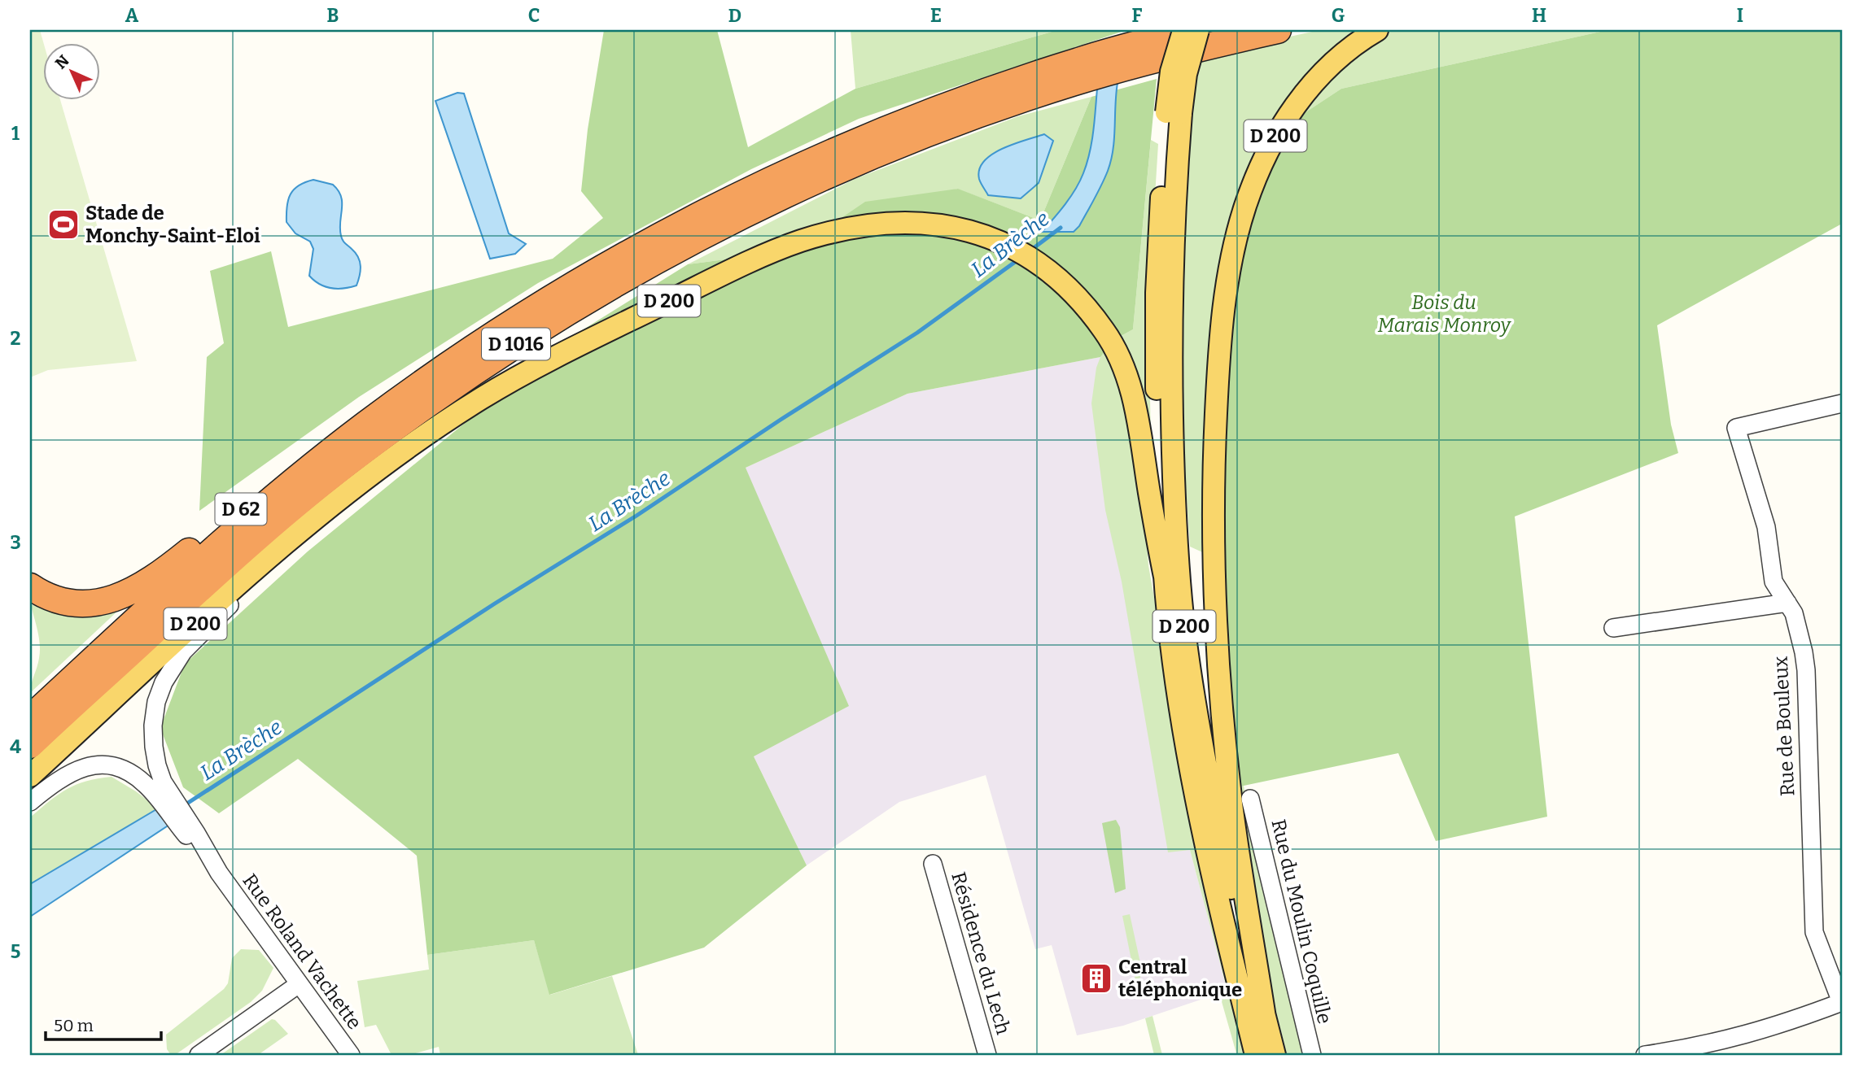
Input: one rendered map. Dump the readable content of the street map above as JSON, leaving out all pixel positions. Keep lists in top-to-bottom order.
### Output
{
  "streets": {
    "highway": ["D 1016", "D 62"],
    "main road": ["D 200"],
    "street": [
      "Rue de Bouleux",
      "Rue du Moulin Coquille",
      "Rue Roland Vachette",
      "Résidence du Lech"
    ]
  },
  "crossings": [
    ["D 1016", "D 62"]
  ],
  "water": ["La Brèche"],
  "parks": ["Bois du Marais Monroy"],
  "places": {
    "sports": ["Stade de Monchy-Saint-Eloi"],
    "building": ["Central téléphonique"]
  },
  "scale_bar": "50 m",
  "north": "top left",
  "grid": {
    "columns": [
      "A",
      "B",
      "C",
      "D",
      "E",
      "F",
      "G",
      "H",
      "I"
    ],
    "rows": [
      "1",
      "2",
      "3",
      "4",
      "5"
    ]
  }
}
